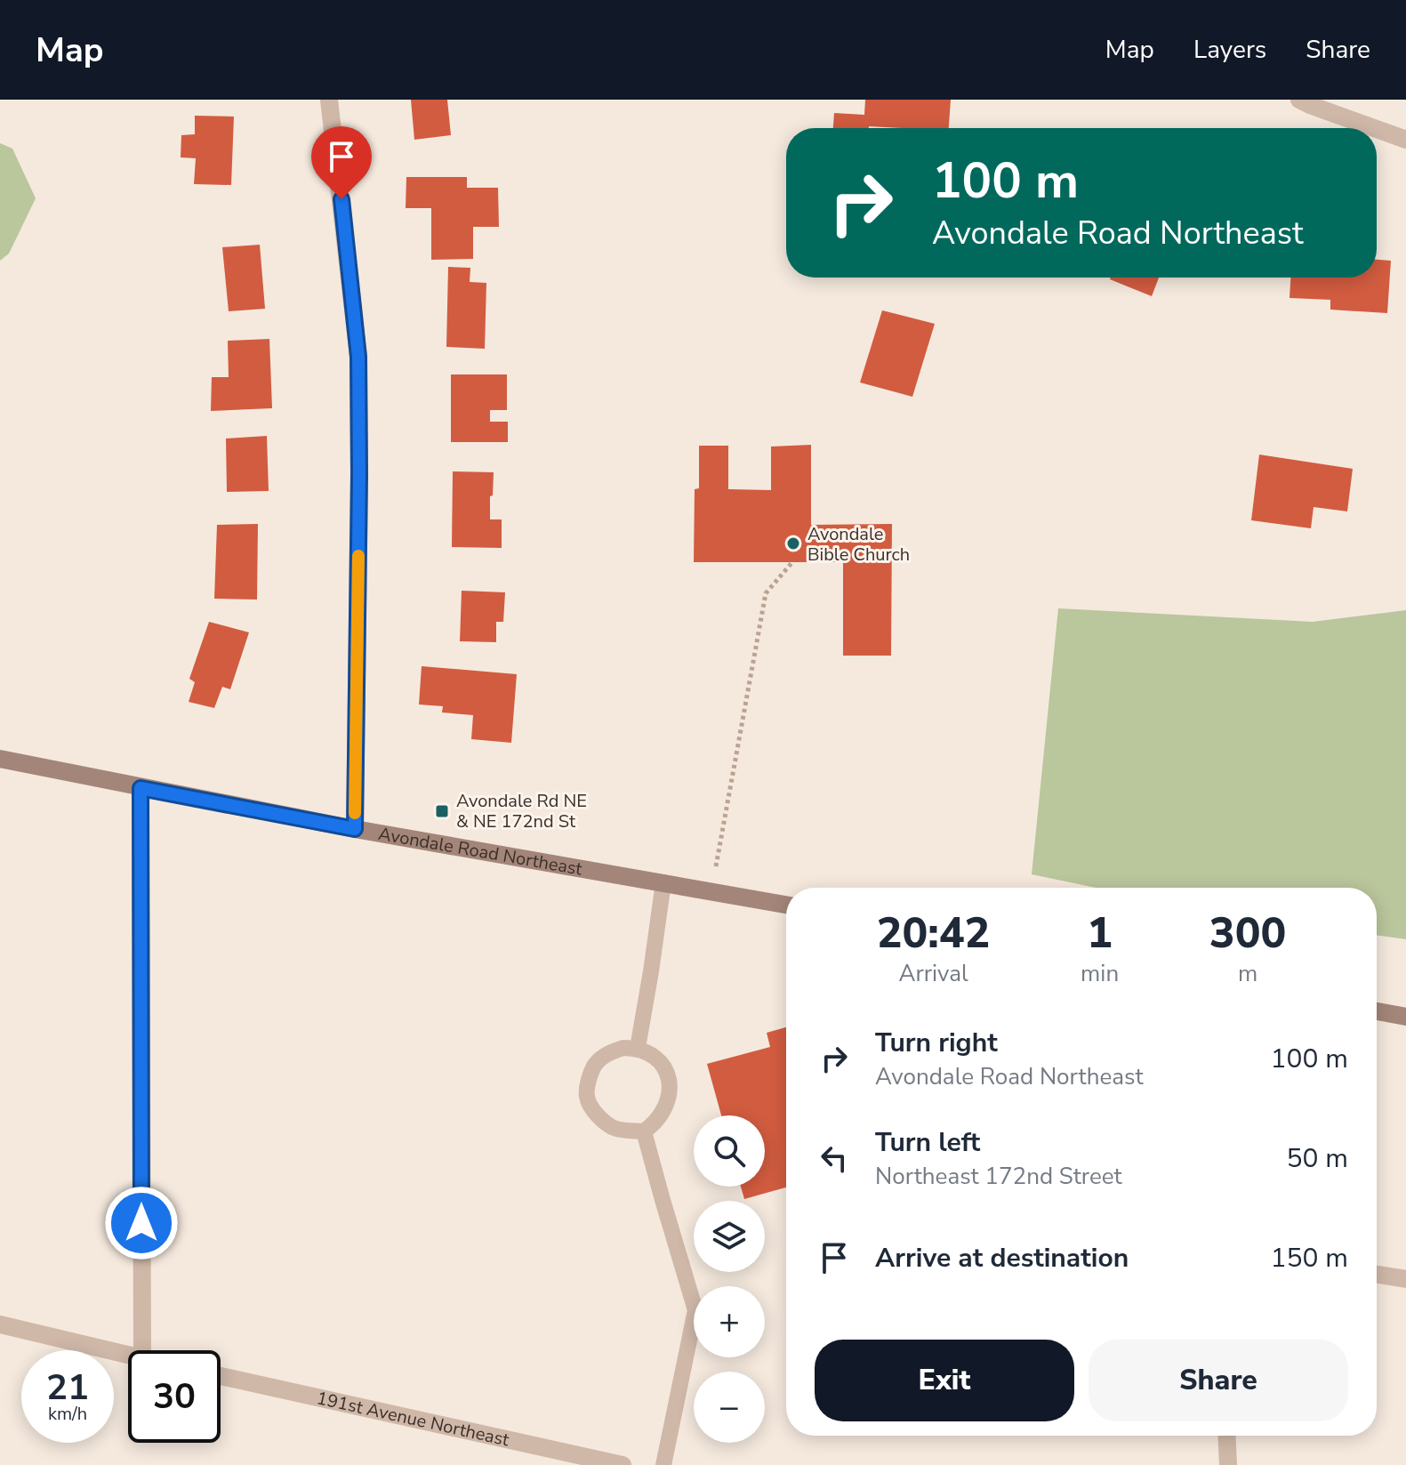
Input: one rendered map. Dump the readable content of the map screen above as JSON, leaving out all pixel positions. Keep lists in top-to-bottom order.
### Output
{
  "streets": {
    "main road": ["Avondale Road Northeast"],
    "street": ["191st Avenue Northeast"]
  },
  "places": {
    "other": ["Avondale Bible Church"],
    "transit": ["Avondale Rd NE & NE 172nd St"]
  },
  "page": {
    "header": "Map",
    "nav": ["Map", "Layers", "Share"],
    "turn": ["100 m", "Avondale Road Northeast"],
    "eta": [
      "20:42",
      "Arrival",
      "1",
      "min",
      "300",
      "m"
    ],
    "list": [
      {
        "name": "Turn right",
        "note": "Avondale Road Northeast",
        "value": "100 m"
      },
      {
        "name": "Turn left",
        "note": "Northeast 172nd Street",
        "value": "50 m"
      },
      {
        "name": "Arrive at destination",
        "value": "150 m"
      }
    ],
    "map_buttons": ["+", "−"],
    "buttons": ["Exit", "Share"],
    "speed": "21 km/h",
    "limit": "30"
  }
}
